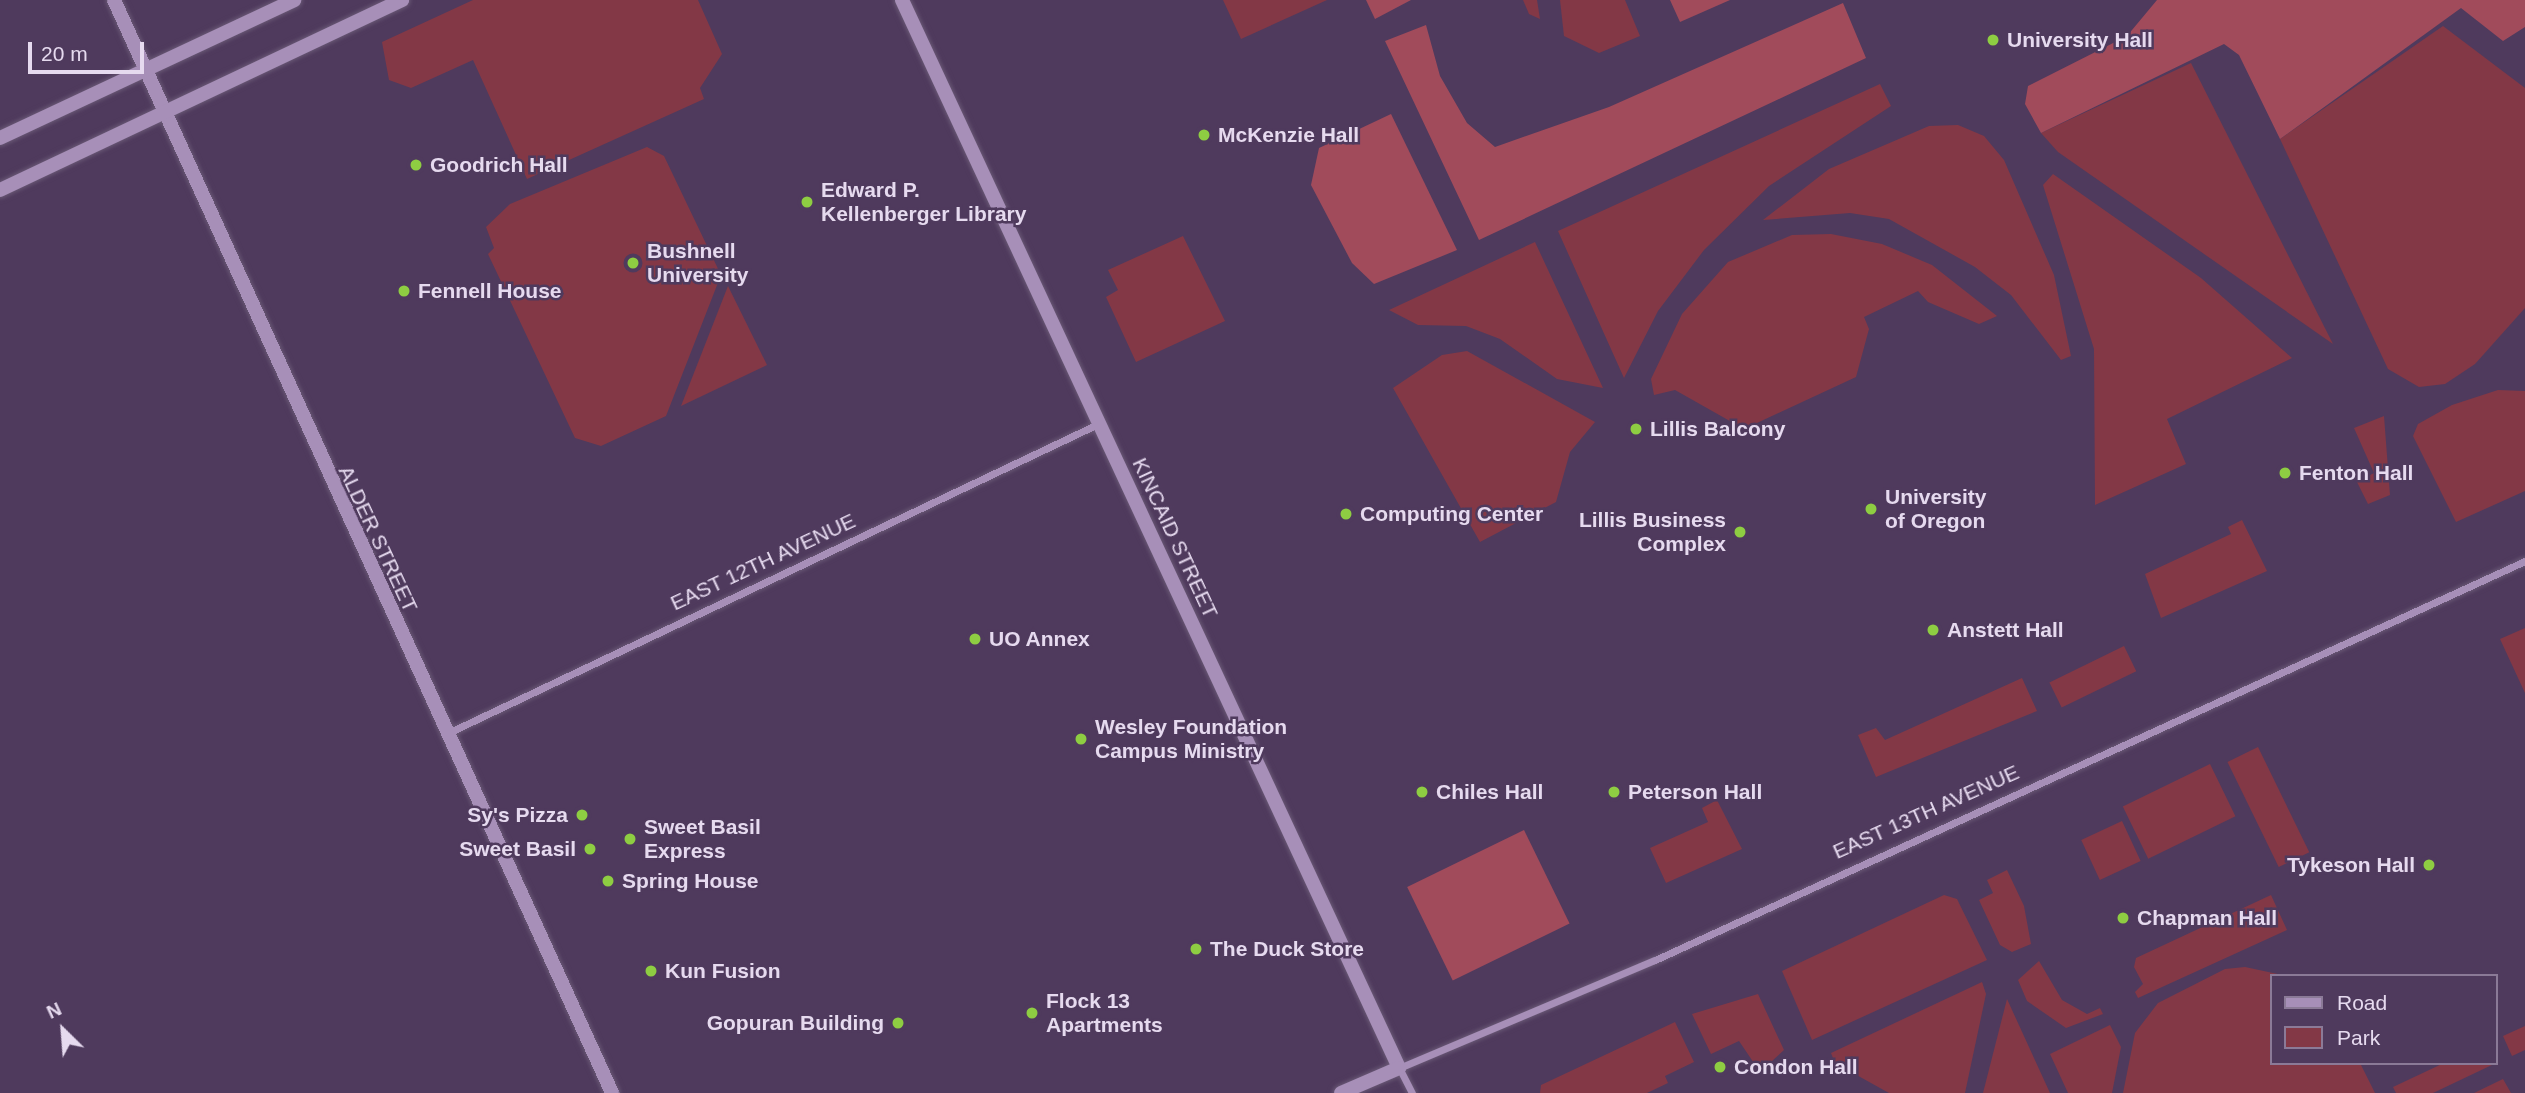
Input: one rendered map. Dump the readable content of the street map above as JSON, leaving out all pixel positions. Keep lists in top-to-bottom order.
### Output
{
  "streets": {
    "street": [
      "KINCAID STREET",
      "ALDER STREET",
      "EAST 12TH AVENUE",
      "EAST 13TH AVENUE"
    ]
  },
  "crossings": [
    ["KINCAID STREET", "EAST 12TH AVENUE"],
    ["KINCAID STREET", "EAST 13TH AVENUE"],
    ["ALDER STREET", "EAST 12TH AVENUE"]
  ],
  "places": [
    "University Hall",
    "McKenzie Hall",
    "Goodrich Hall",
    "Edward P. Kellenberger Library",
    "Bushnell University",
    "Fennell House",
    "Lillis Balcony",
    "Fenton Hall",
    "University of Oregon",
    "Computing Center",
    "Lillis Business Complex",
    "Anstett Hall",
    "UO Annex",
    "Wesley Foundation Campus Ministry",
    "Chiles Hall",
    "Peterson Hall",
    "Sy's Pizza",
    "Sweet Basil Express",
    "Sweet Basil",
    "Tykeson Hall",
    "Spring House",
    "Chapman Hall",
    "The Duck Store",
    "Kun Fusion",
    "Flock 13 Apartments",
    "Gopuran Building",
    "Condon Hall"
  ],
  "legend": ["Road", "Park"],
  "scale_bar": "20 m",
  "north": "top left"
}
